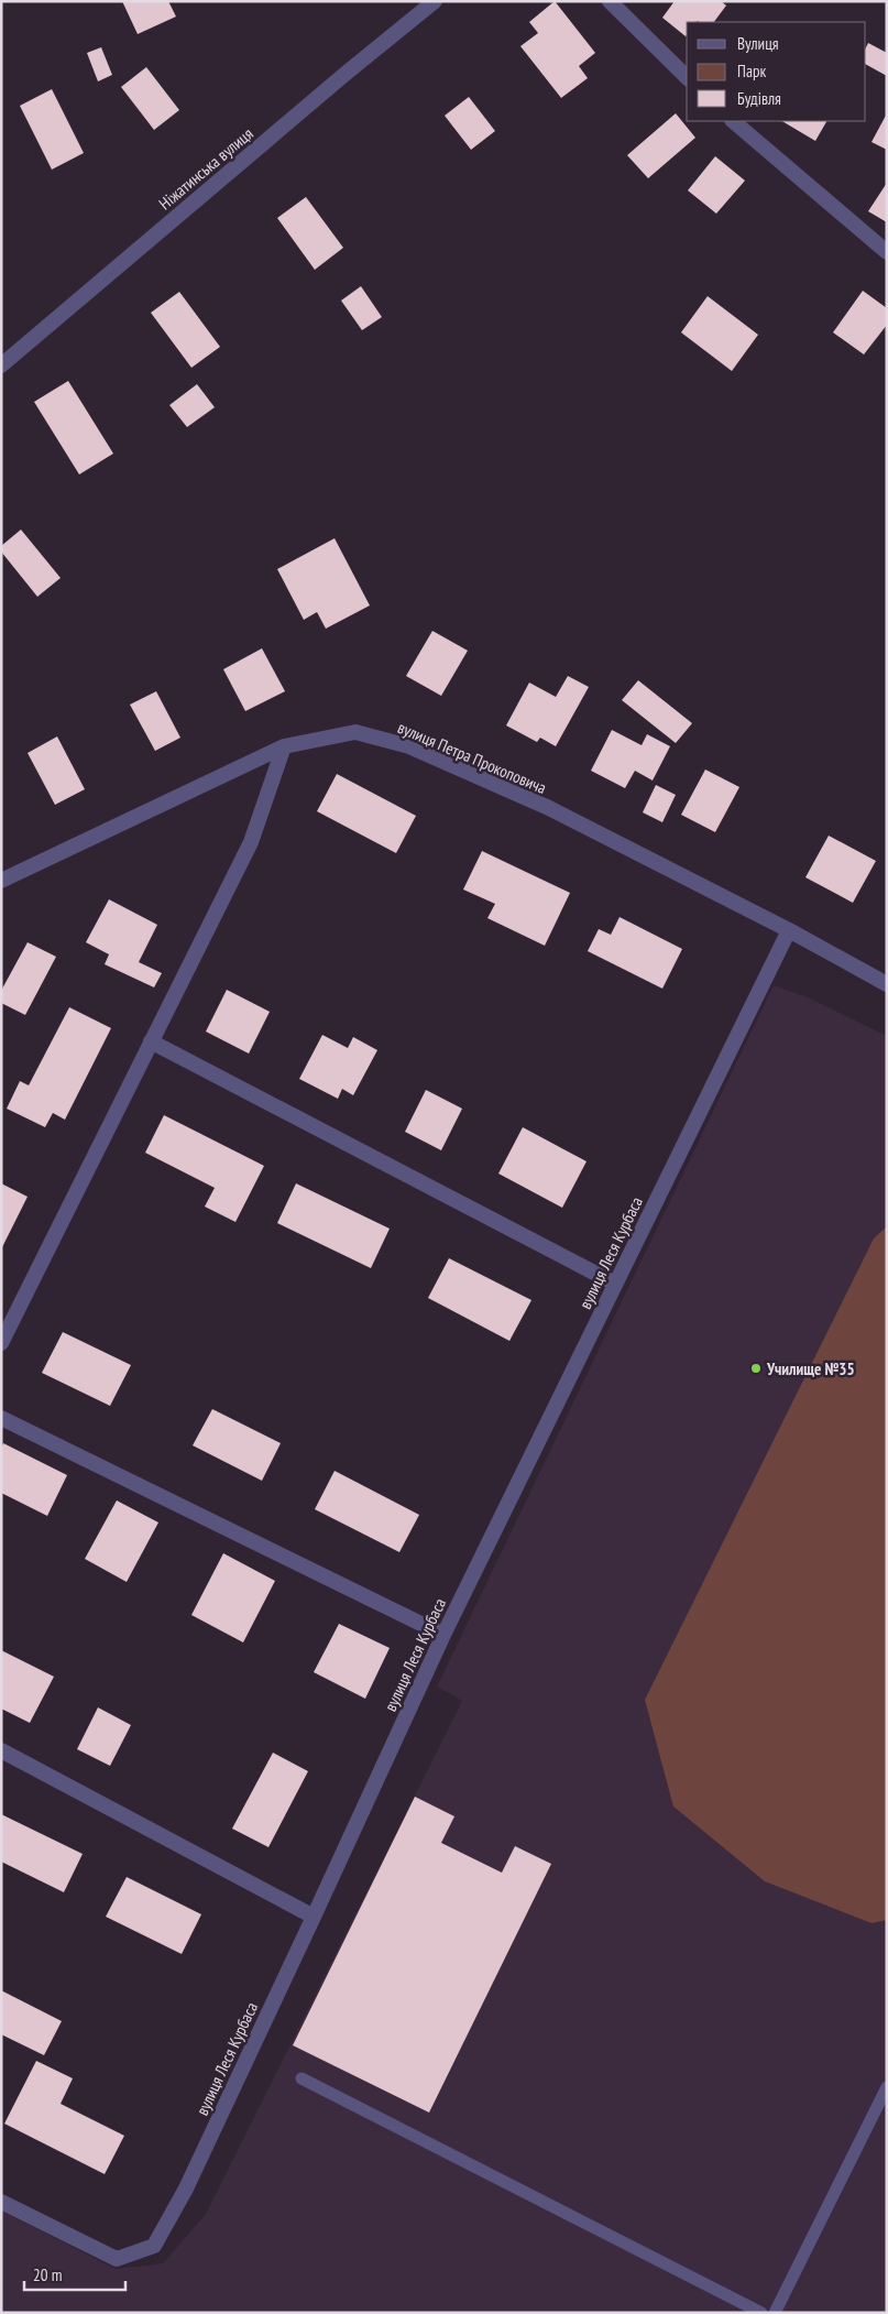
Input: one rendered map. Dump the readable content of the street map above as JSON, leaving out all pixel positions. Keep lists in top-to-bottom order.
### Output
{
  "streets": {
    "street": ["Ніжатинська вулиця", "вулиця Петра Прокоповича", "вулиця Леся Курбаса"]
  },
  "crossings": [
    ["вулиця Петра Прокоповича", "вулиця Леся Курбаса"]
  ],
  "places": ["Училище №35"],
  "legend": ["Вулиця", "Парк", "Будівля"],
  "scale_bar": "20 m"
}
